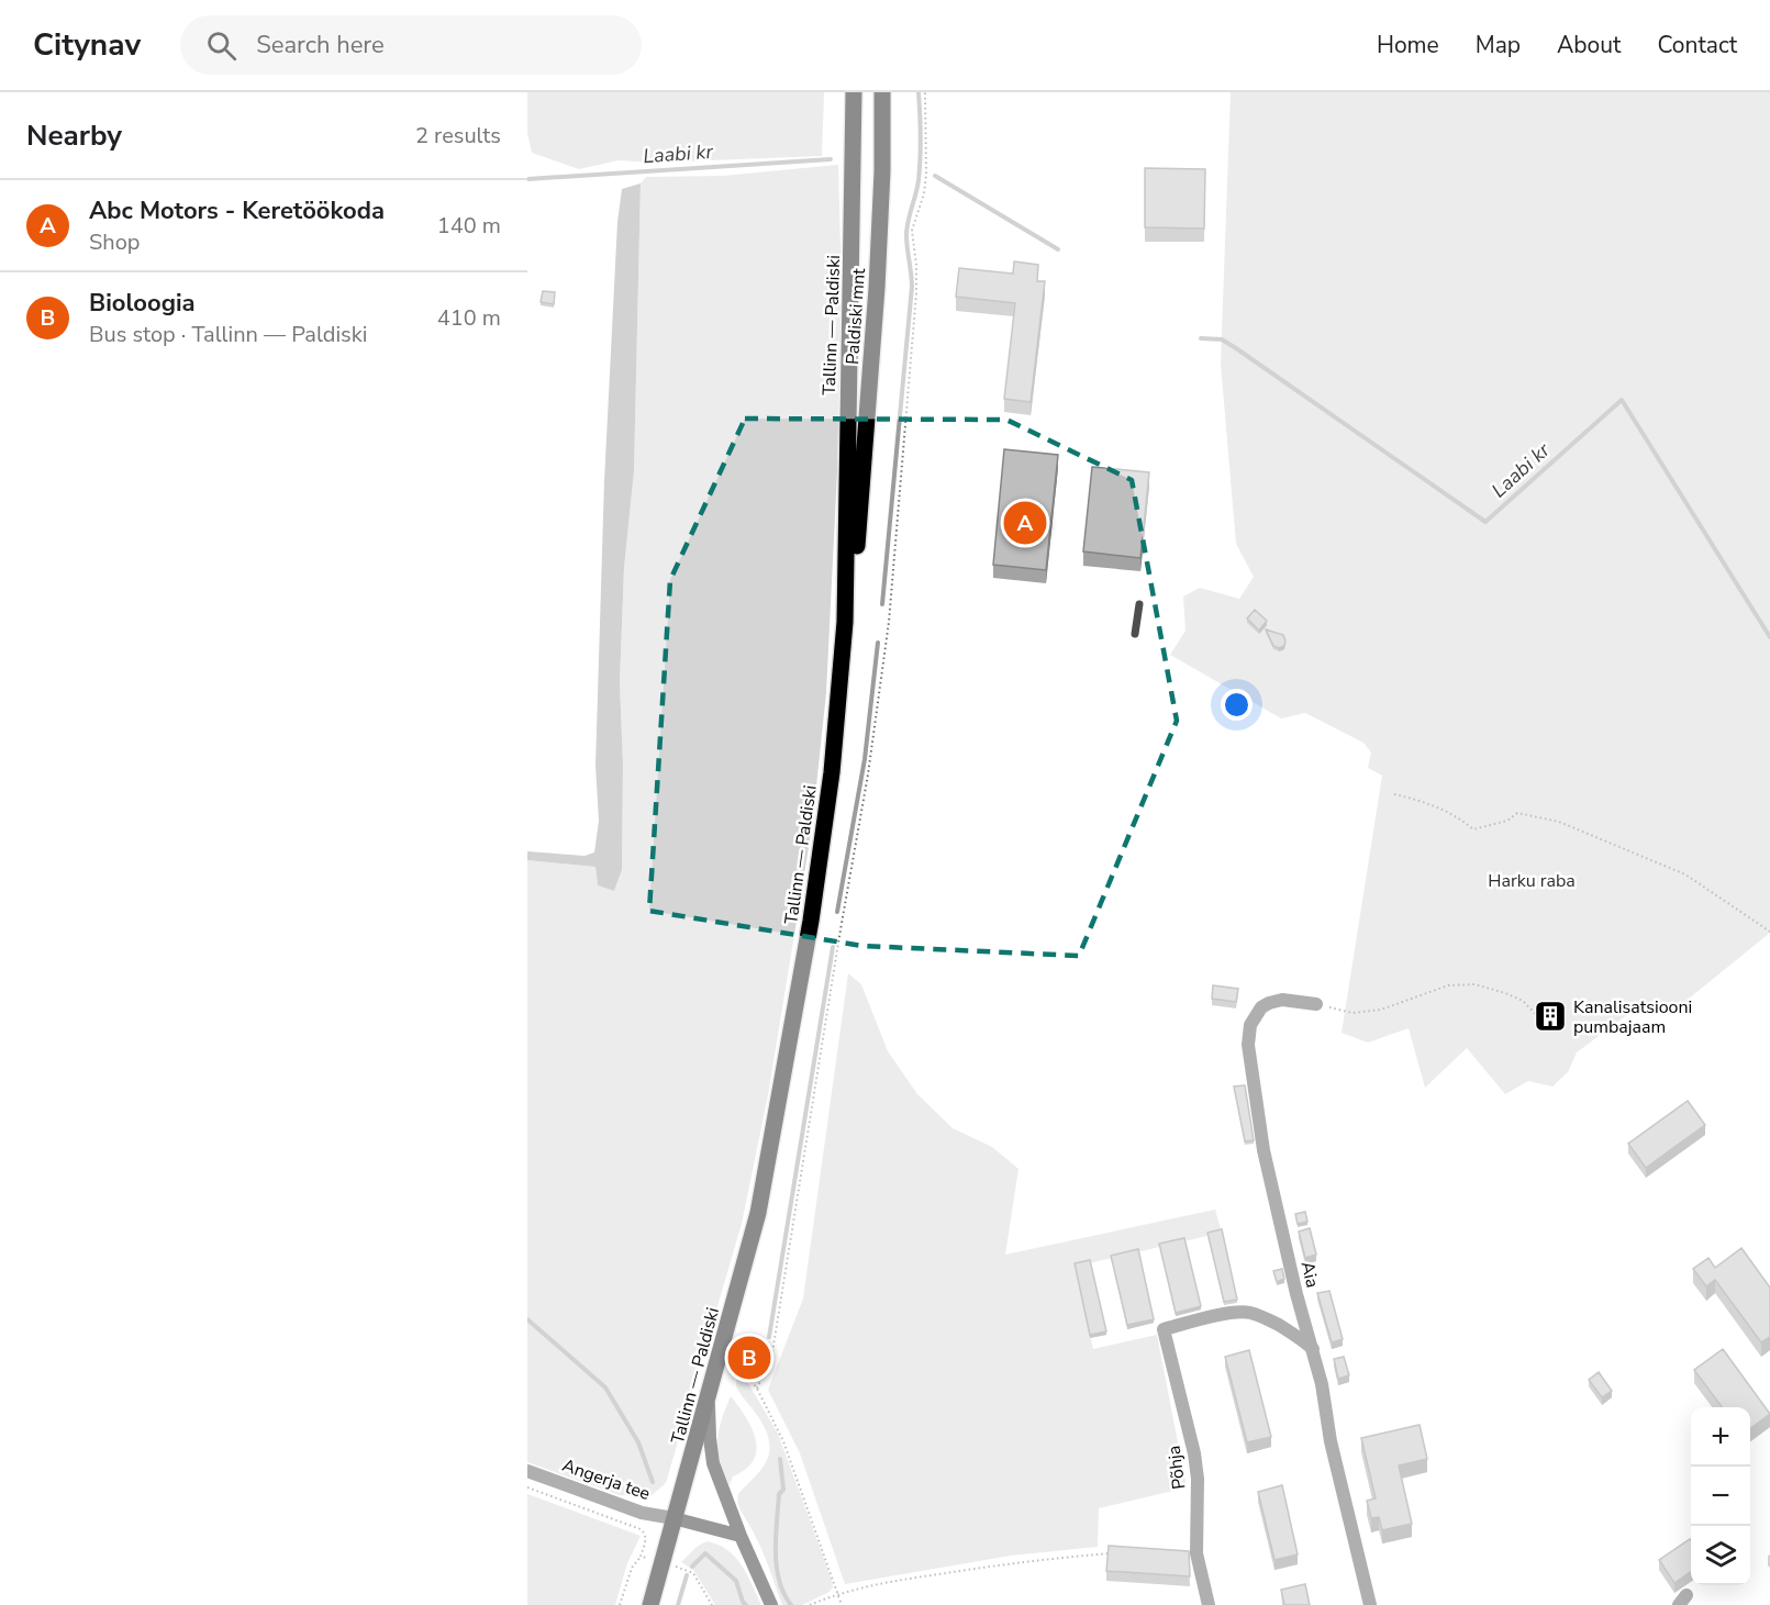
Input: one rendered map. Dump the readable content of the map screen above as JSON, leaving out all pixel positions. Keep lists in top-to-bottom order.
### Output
{
  "streets": {
    "main road": ["Paldiski mnt", "Tallinn — Paldiski"],
    "street": ["Aia", "Põhja", "Angerja tee"]
  },
  "crossings": [
    ["Paldiski mnt", "Tallinn — Paldiski"],
    ["Tallinn — Paldiski", "Angerja tee"],
    ["Aia", "Põhja"]
  ],
  "water": ["Laabi kr"],
  "parks": ["Harku raba"],
  "places": {
    "building": ["Kanalisatsiooni pumbajaam"]
  },
  "page": {
    "header": "Citynav",
    "search": "Search here",
    "nav": [
      "Home",
      "Map",
      "About",
      "Contact"
    ],
    "heading": ["Nearby", "2 results"],
    "list": [
      {
        "mark": "A",
        "name": "Abc Motors - Keretöökoda",
        "note": "Shop",
        "value": "140 m"
      },
      {
        "mark": "B",
        "name": "Bioloogia",
        "note": "Bus stop · Tallinn — Paldiski",
        "value": "410 m"
      }
    ],
    "pins": ["A", "B"],
    "map_buttons": ["+", "−"]
  }
}
